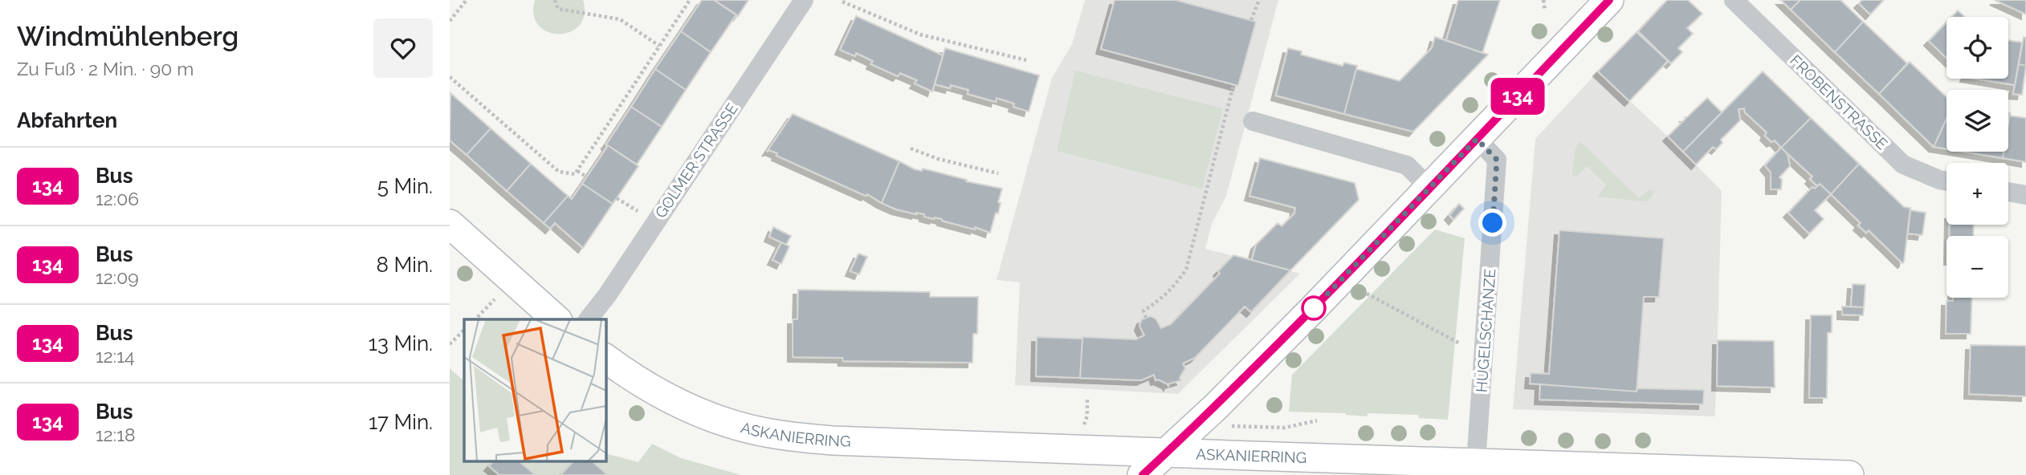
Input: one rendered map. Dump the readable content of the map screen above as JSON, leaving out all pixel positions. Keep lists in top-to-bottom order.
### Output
{
  "streets": {
    "main road": ["ASKANIERRING"],
    "street": ["FROBENSTRASSE", "GOLMER STRASSE", "HÜGELSCHANZE"]
  },
  "crossings": [
    ["HÜGELSCHANZE", "ASKANIERRING"]
  ],
  "lines": ["bus line 134"],
  "page": {
    "heading": [
      ["Windmühlenberg", "Zu Fuß · 2 Min. · 90 m"],
      "Abfahrten"
    ],
    "on_map": "134",
    "map_buttons": ["+", "−"],
    "list": [
      {
        "mark": "134",
        "name": "Bus",
        "note": "12:06",
        "value": "5 Min."
      },
      {
        "mark": "134",
        "name": "Bus",
        "note": "12:09",
        "value": "8 Min."
      },
      {
        "mark": "134",
        "name": "Bus",
        "note": "12:14",
        "value": "13 Min."
      },
      {
        "mark": "134",
        "name": "Bus",
        "note": "12:18",
        "value": "17 Min."
      }
    ]
  }
}
